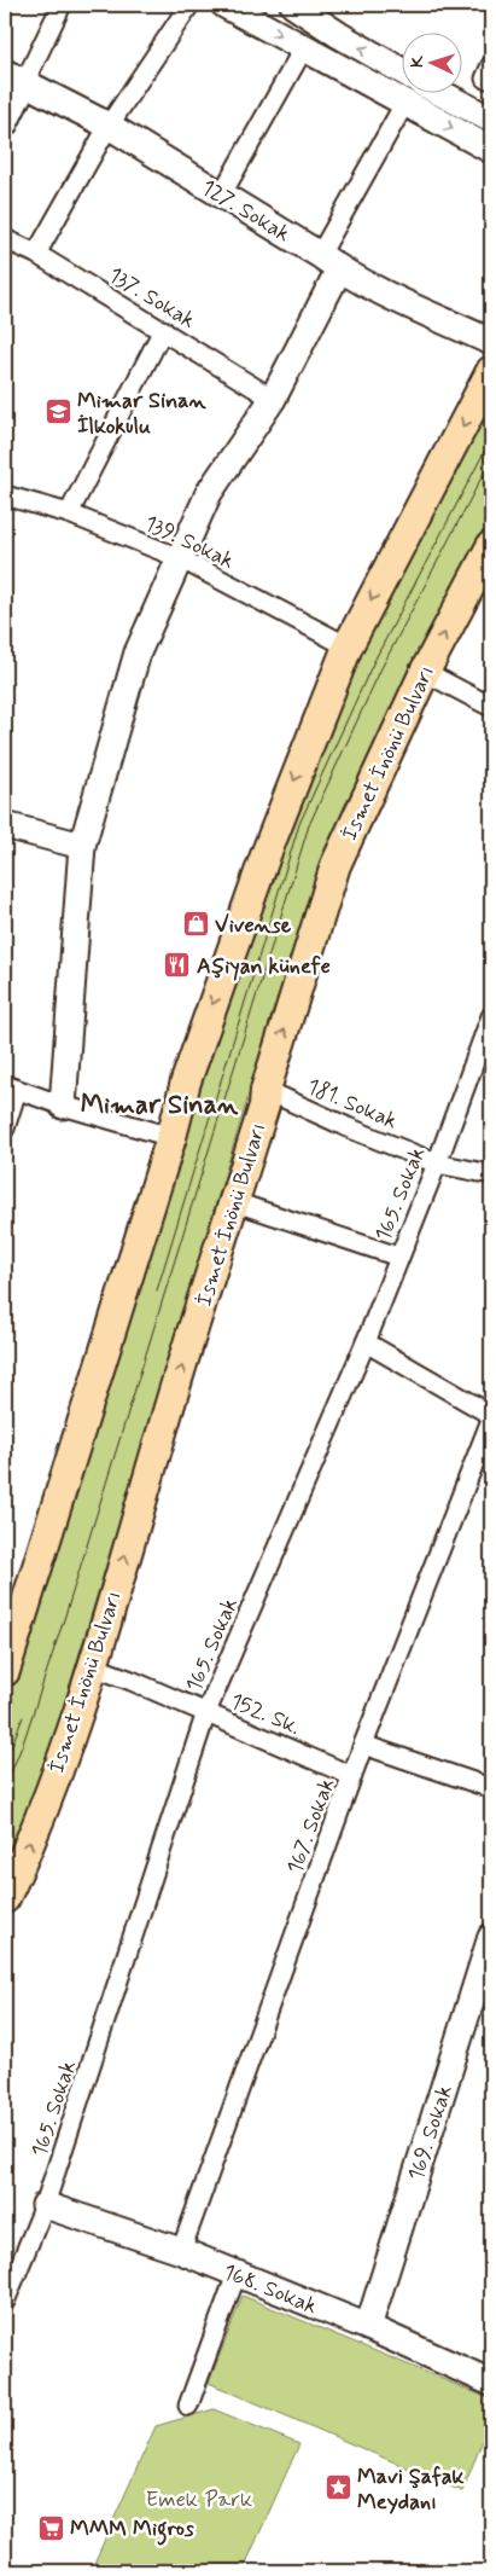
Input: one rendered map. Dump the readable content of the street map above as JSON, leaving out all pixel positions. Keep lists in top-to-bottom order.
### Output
{
  "streets": {
    "main road": ["İsmet İnönü Bulvarı"],
    "street": [
      "127. Sokak",
      "137. Sokak",
      "139. Sokak",
      "181. Sokak",
      "165. Sokak",
      "152. Sk.",
      "167. Sokak",
      "169. Sokak",
      "168. Sokak"
    ]
  },
  "crossings": [
    ["İsmet İnönü Bulvarı", "181. Sokak"],
    ["İsmet İnönü Bulvarı", "152. Sk."],
    ["181. Sokak", "165. Sokak"],
    ["165. Sokak", "152. Sk."],
    ["165. Sokak", "168. Sokak"],
    ["152. Sk.", "167. Sokak"],
    ["167. Sokak", "168. Sokak"],
    ["169. Sokak", "168. Sokak"]
  ],
  "districts": ["Mimar Sinan"],
  "parks": ["Emek Park"],
  "places": {
    "school or university": ["Mimar Sinan İlkokulu"],
    "shop": ["Vivense"],
    "restaurant": ["Aşiyan künefe"],
    "place": ["Mavi Şafak Meydanı"],
    "supermarket": ["MMM Migros"]
  },
  "north": "left"
}
